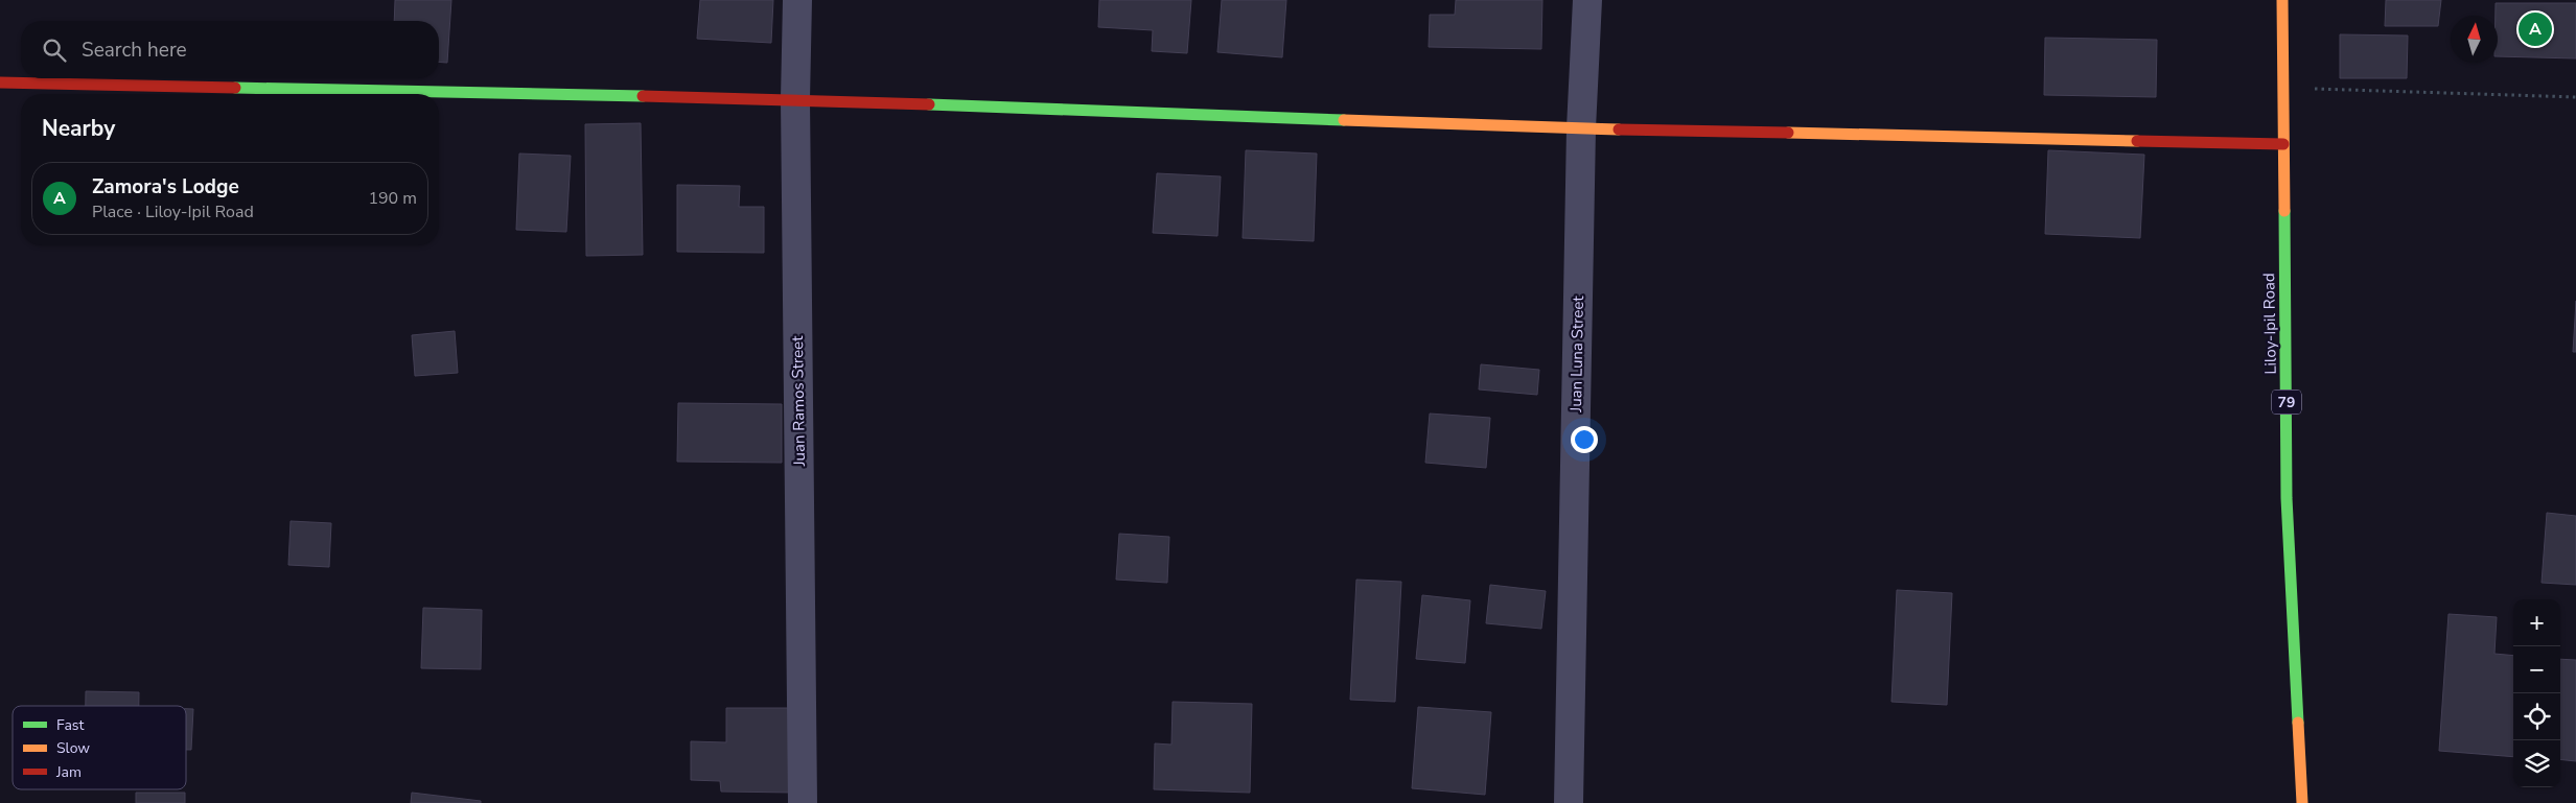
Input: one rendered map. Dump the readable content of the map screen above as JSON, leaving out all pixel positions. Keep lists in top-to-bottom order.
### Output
{
  "streets": {
    "main road": ["Liloy-Ipil Road", "79"],
    "street": ["Juan Luna Street", "Juan Ramos Street"]
  },
  "legend": ["Fast", "Slow", "Jam"],
  "north": "top",
  "page": {
    "pins": "A",
    "search": "Search here",
    "heading": "Nearby",
    "list": [
      {
        "mark": "A",
        "name": "Zamora's Lodge",
        "note": "Place · Liloy-Ipil Road",
        "value": "190 m"
      }
    ],
    "map_buttons": ["+", "−"]
  }
}
